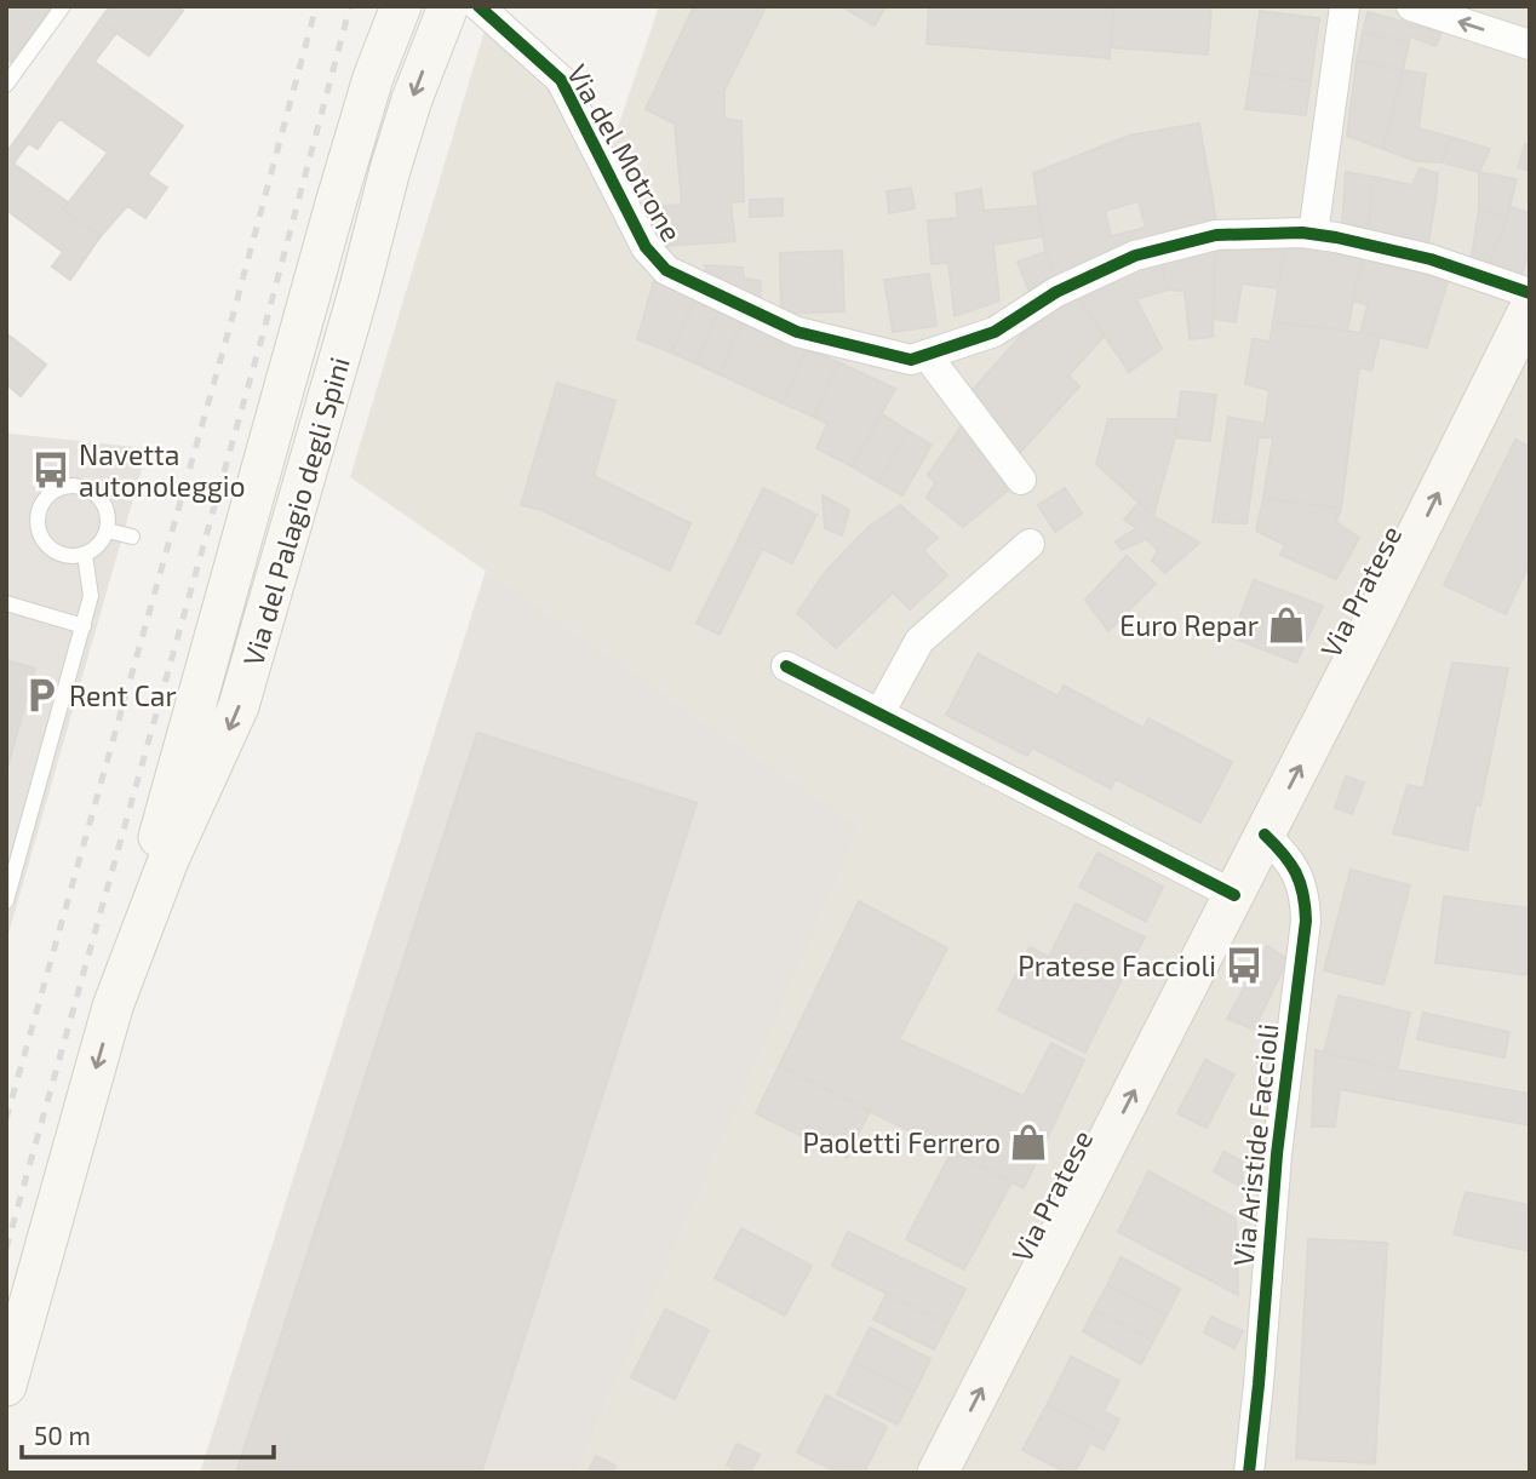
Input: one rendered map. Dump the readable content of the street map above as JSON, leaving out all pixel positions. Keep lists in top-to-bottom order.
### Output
{
  "streets": {
    "main road": ["Via del Palagio degli Spini", "Via Pratese"],
    "street": ["Via del Motrone", "Via Aristide Faccioli"]
  },
  "crossings": [
    ["Via del Motrone", "Via Pratese"],
    ["Via Pratese", "Via Aristide Faccioli"]
  ],
  "one_way": ["Via Pratese"],
  "places": {
    "bus stop": ["Navetta autonoleggio", "Pratese Faccioli"],
    "shop": ["Euro Repar", "Paoletti Ferrero"],
    "parking": ["Rent Car"]
  },
  "scale_bar": "50 m"
}
